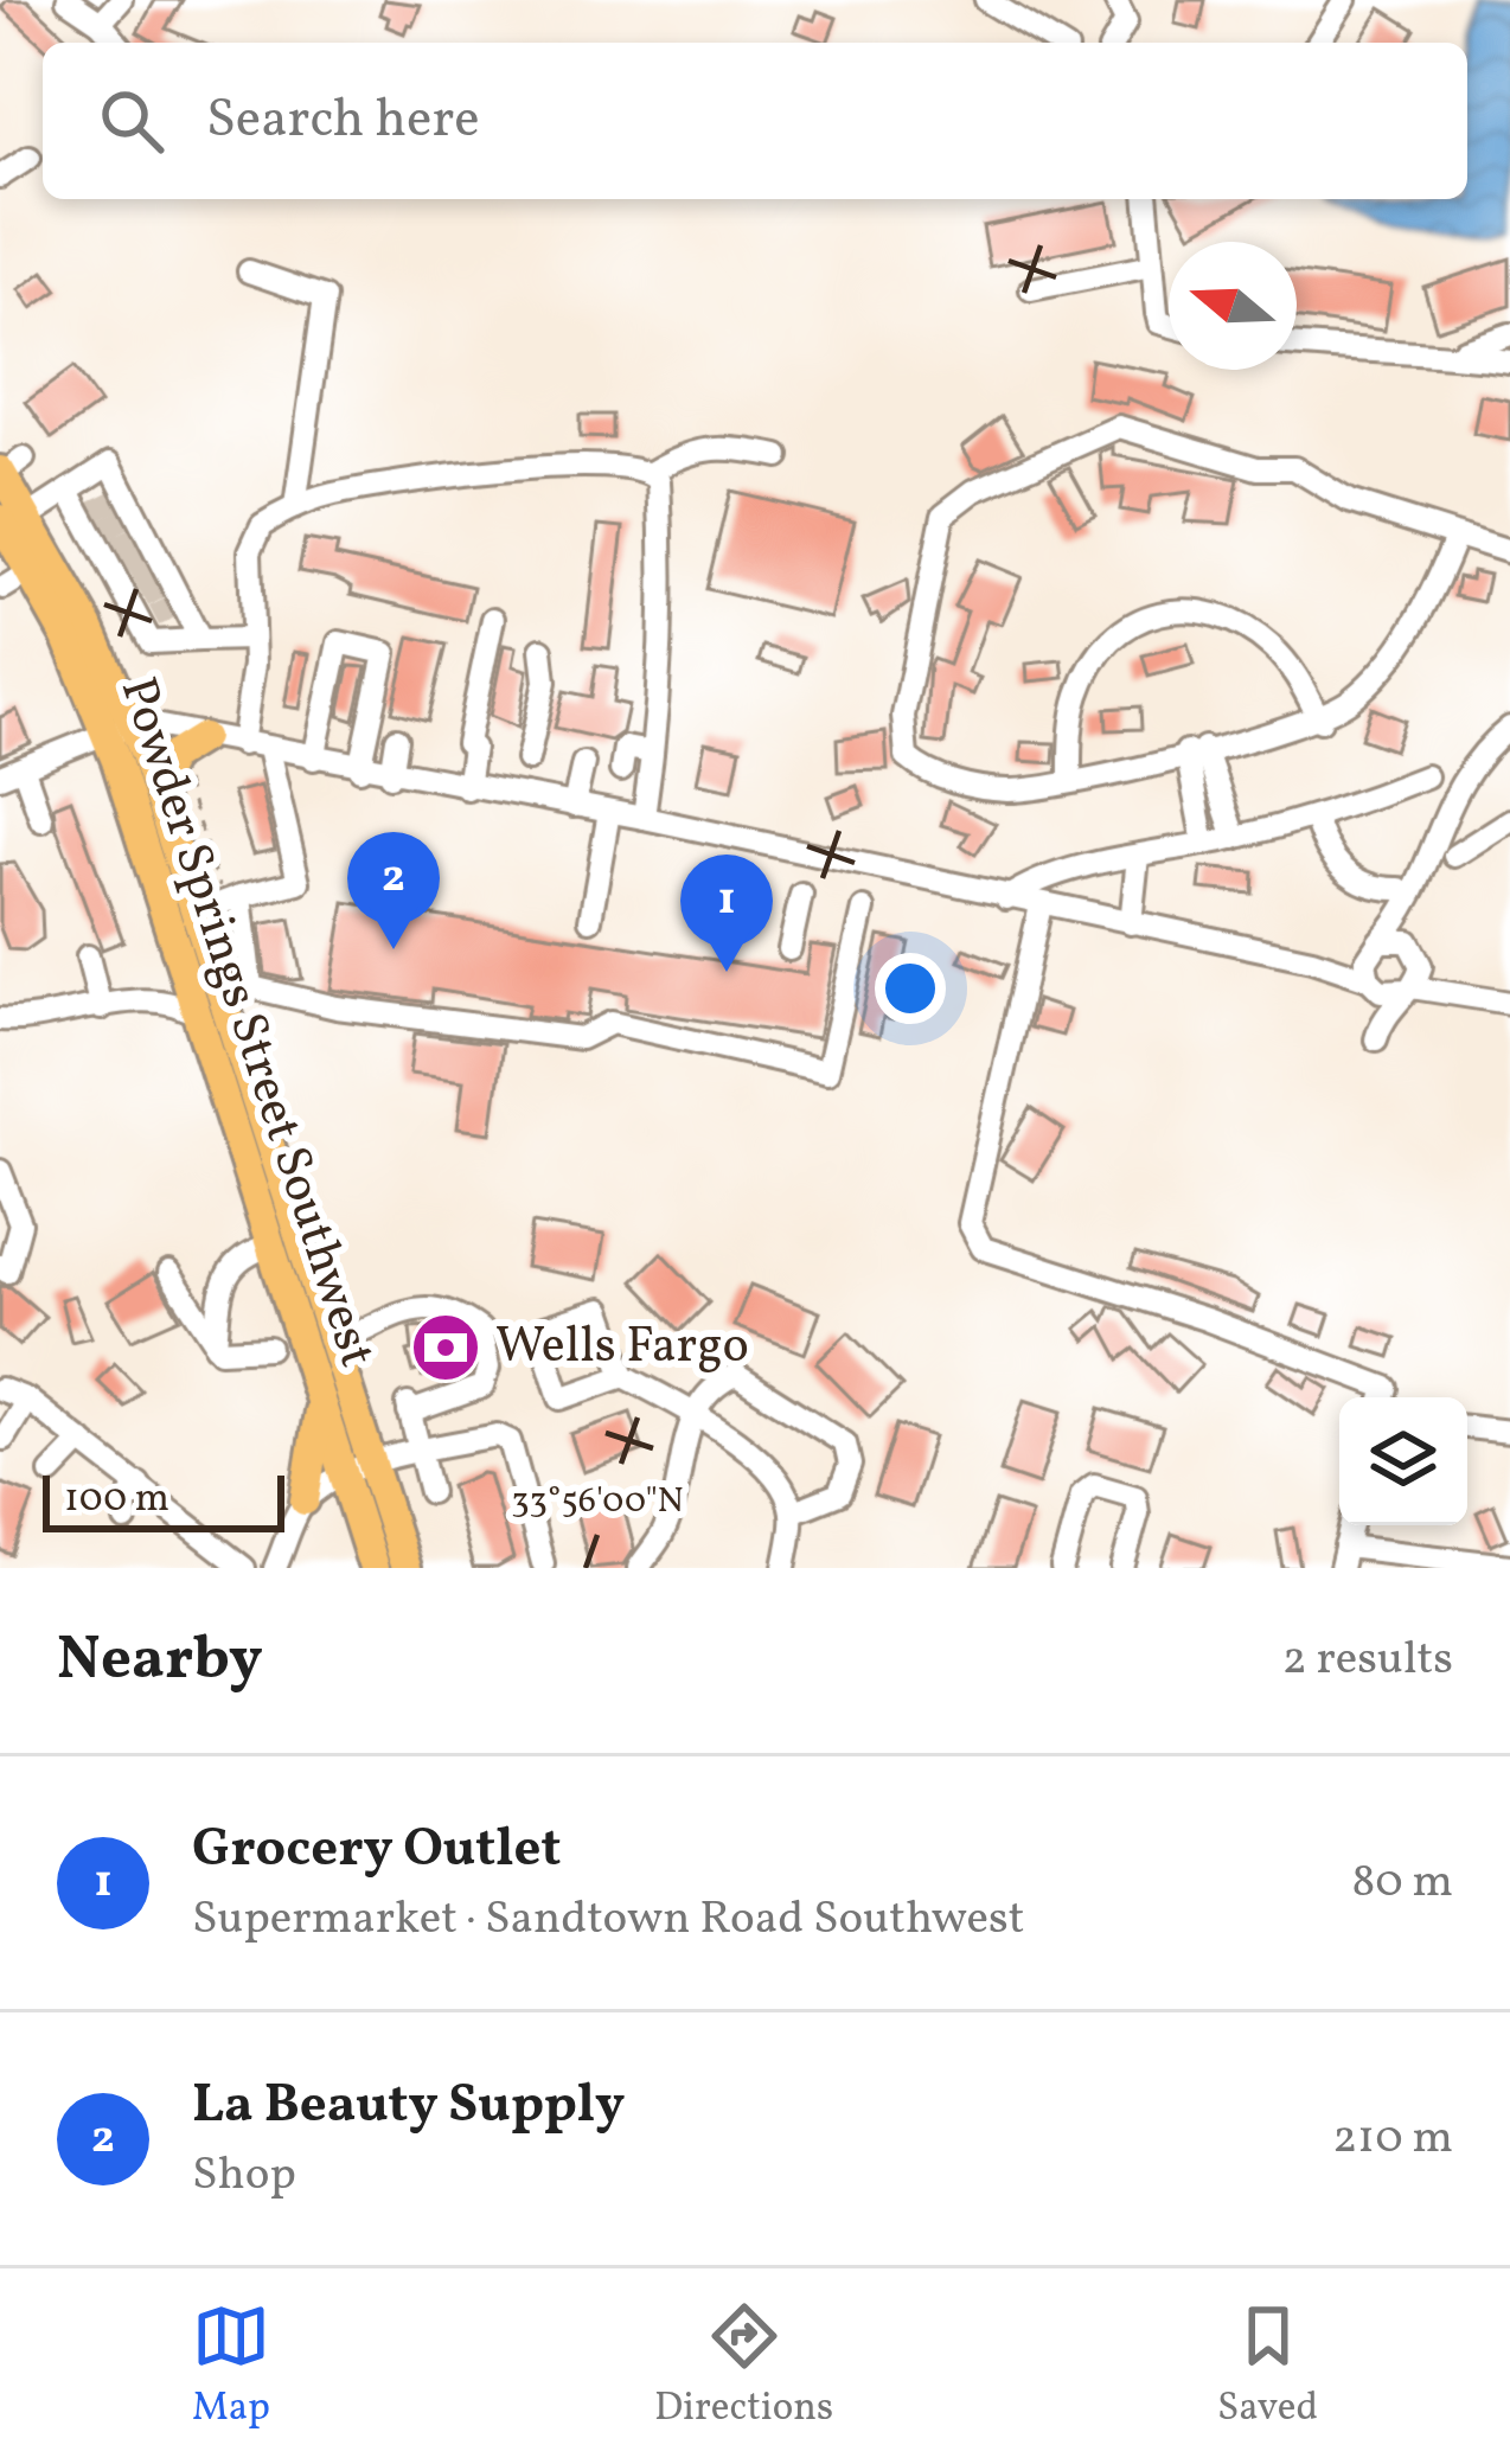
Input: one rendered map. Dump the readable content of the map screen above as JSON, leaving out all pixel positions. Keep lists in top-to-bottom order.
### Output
{
  "streets": {
    "main road": ["Powder Springs Street Southwest"]
  },
  "places": {
    "bank": ["Wells Fargo"]
  },
  "scale_bar": "100 m",
  "north": "left",
  "page": {
    "search": "Search here",
    "pins": ["2", "1"],
    "scale": "100 m",
    "heading": ["Nearby", "2 results"],
    "list": [
      {
        "mark": "1",
        "name": "Grocery Outlet",
        "note": "Supermarket · Sandtown Road Southwest",
        "value": "80 m"
      },
      {
        "mark": "2",
        "name": "La Beauty Supply",
        "note": "Shop",
        "value": "210 m"
      }
    ],
    "nav": ["Map", "Directions", "Saved"]
  },
  "coordinates": ["33°56'00\"N"]
}
